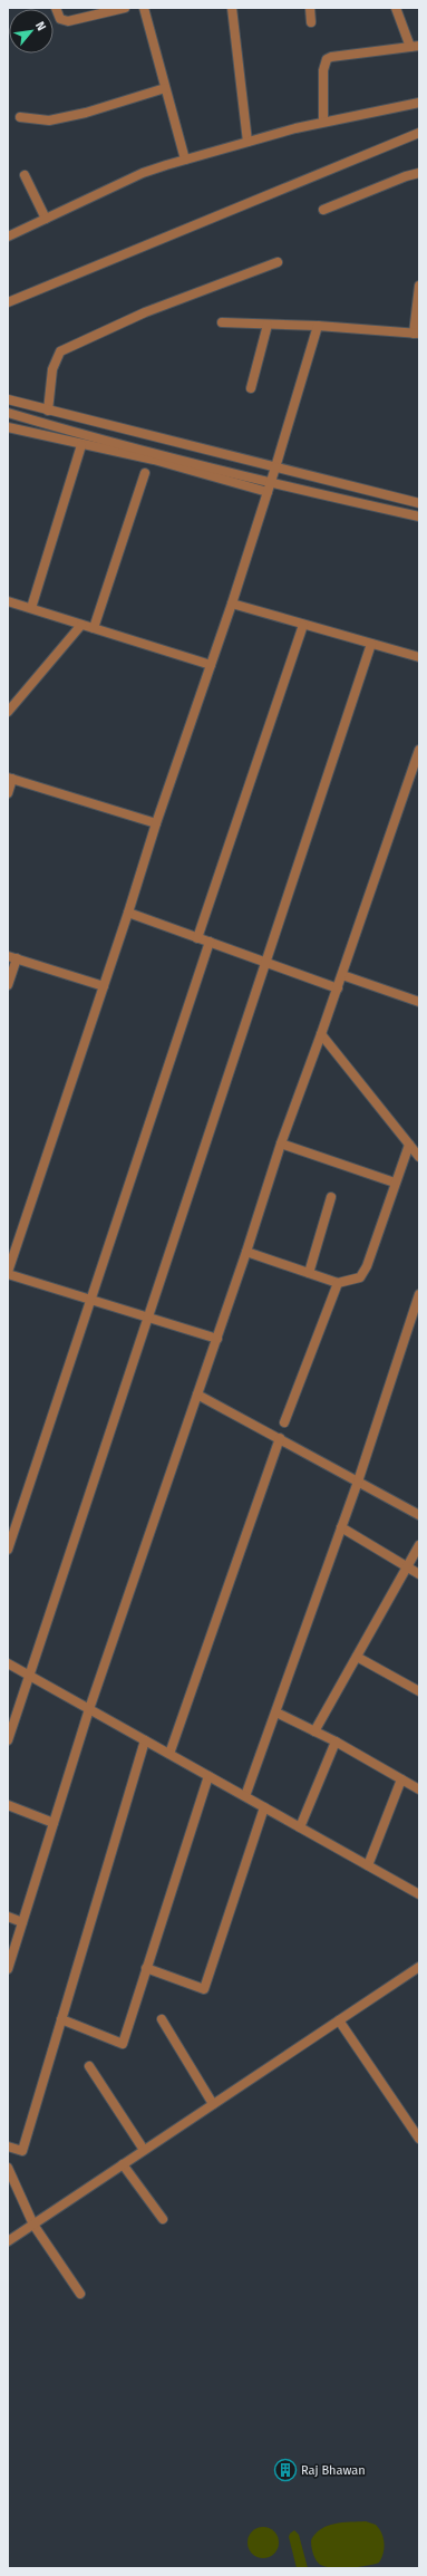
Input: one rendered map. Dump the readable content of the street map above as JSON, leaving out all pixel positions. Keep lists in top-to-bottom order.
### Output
{
  "places": {
    "building": ["Raj Bhawan"]
  },
  "north": "top right"
}
